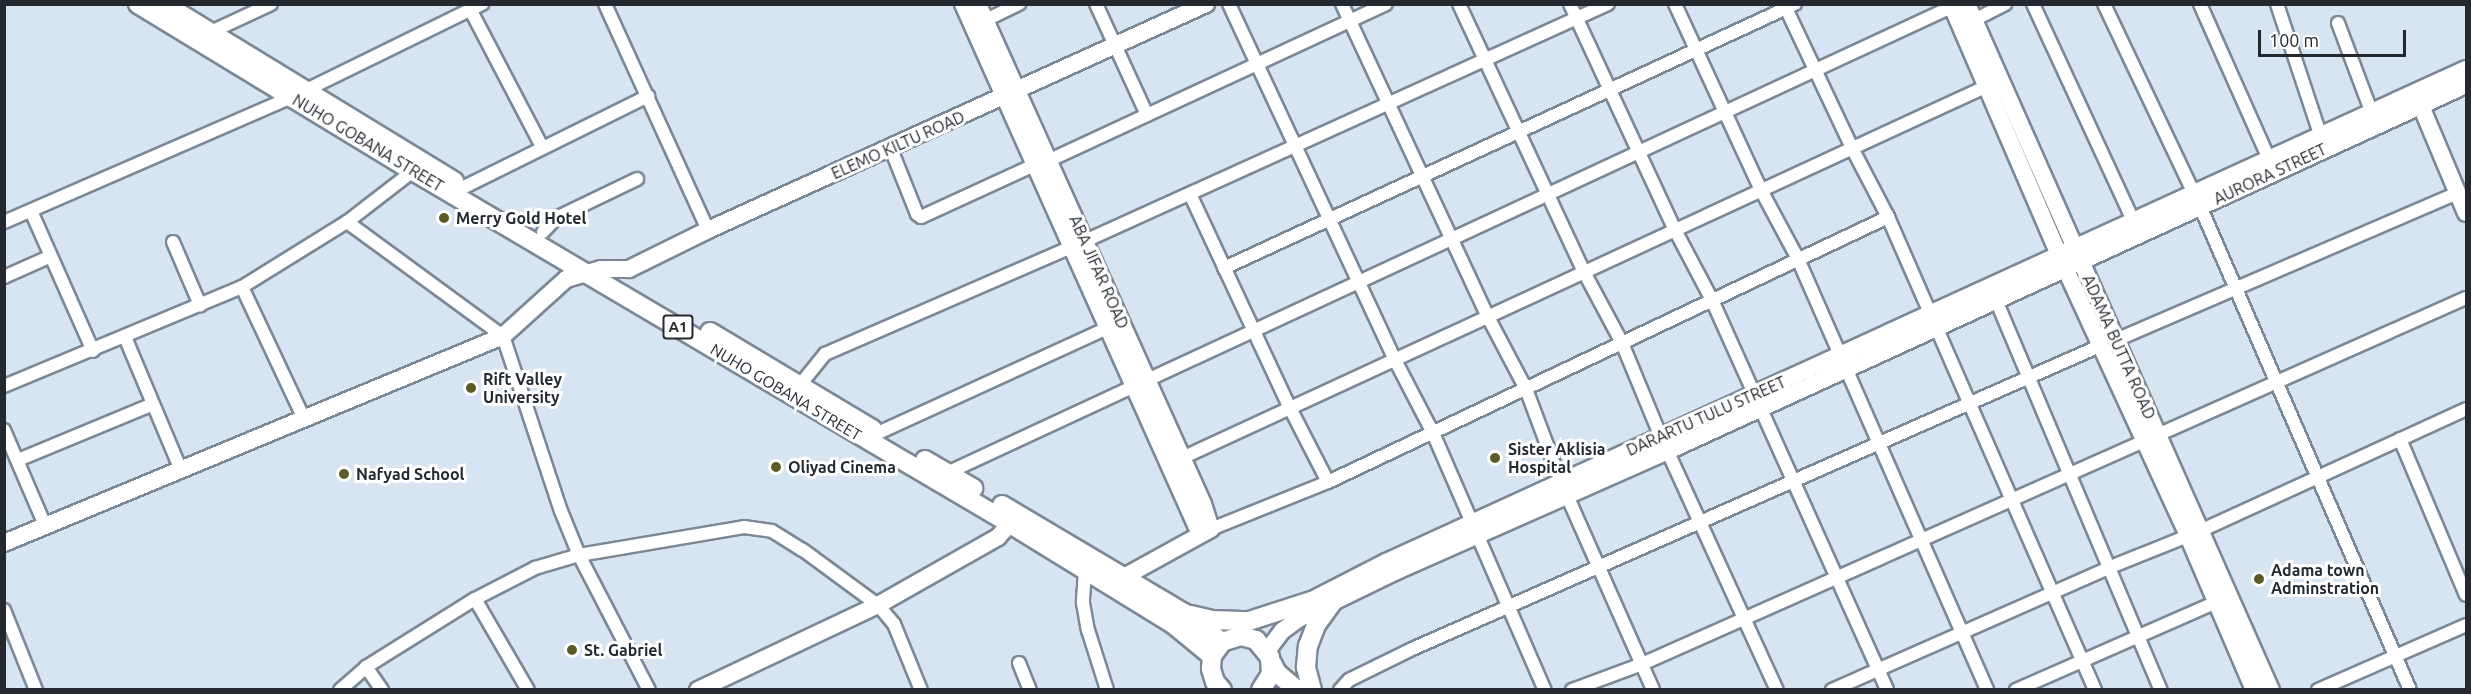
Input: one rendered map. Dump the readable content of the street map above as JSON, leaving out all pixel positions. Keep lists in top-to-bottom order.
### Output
{
  "streets": {
    "main road": ["NUHO GOBANA STREET", "A1"],
    "street": [
      "ELEMO KILTU ROAD",
      "AURORA STREET",
      "ABA JIFAR ROAD",
      "ADAMA BUTTA ROAD",
      "DARARTU TULU STREET"
    ]
  },
  "crossings": [
    ["NUHO GOBANA STREET", "ELEMO KILTU ROAD"],
    ["ELEMO KILTU ROAD", "ABA JIFAR ROAD"],
    ["AURORA STREET", "ADAMA BUTTA ROAD"],
    ["AURORA STREET", "DARARTU TULU STREET"],
    ["ADAMA BUTTA ROAD", "DARARTU TULU STREET"]
  ],
  "places": [
    "Merry Gold Hotel",
    "Rift Valley University",
    "Sister Aklisia Hospital",
    "Oliyad Cinema",
    "Nafyad School",
    "Adama town Adminstration",
    "St. Gabriel"
  ],
  "scale_bar": "100 m"
}
